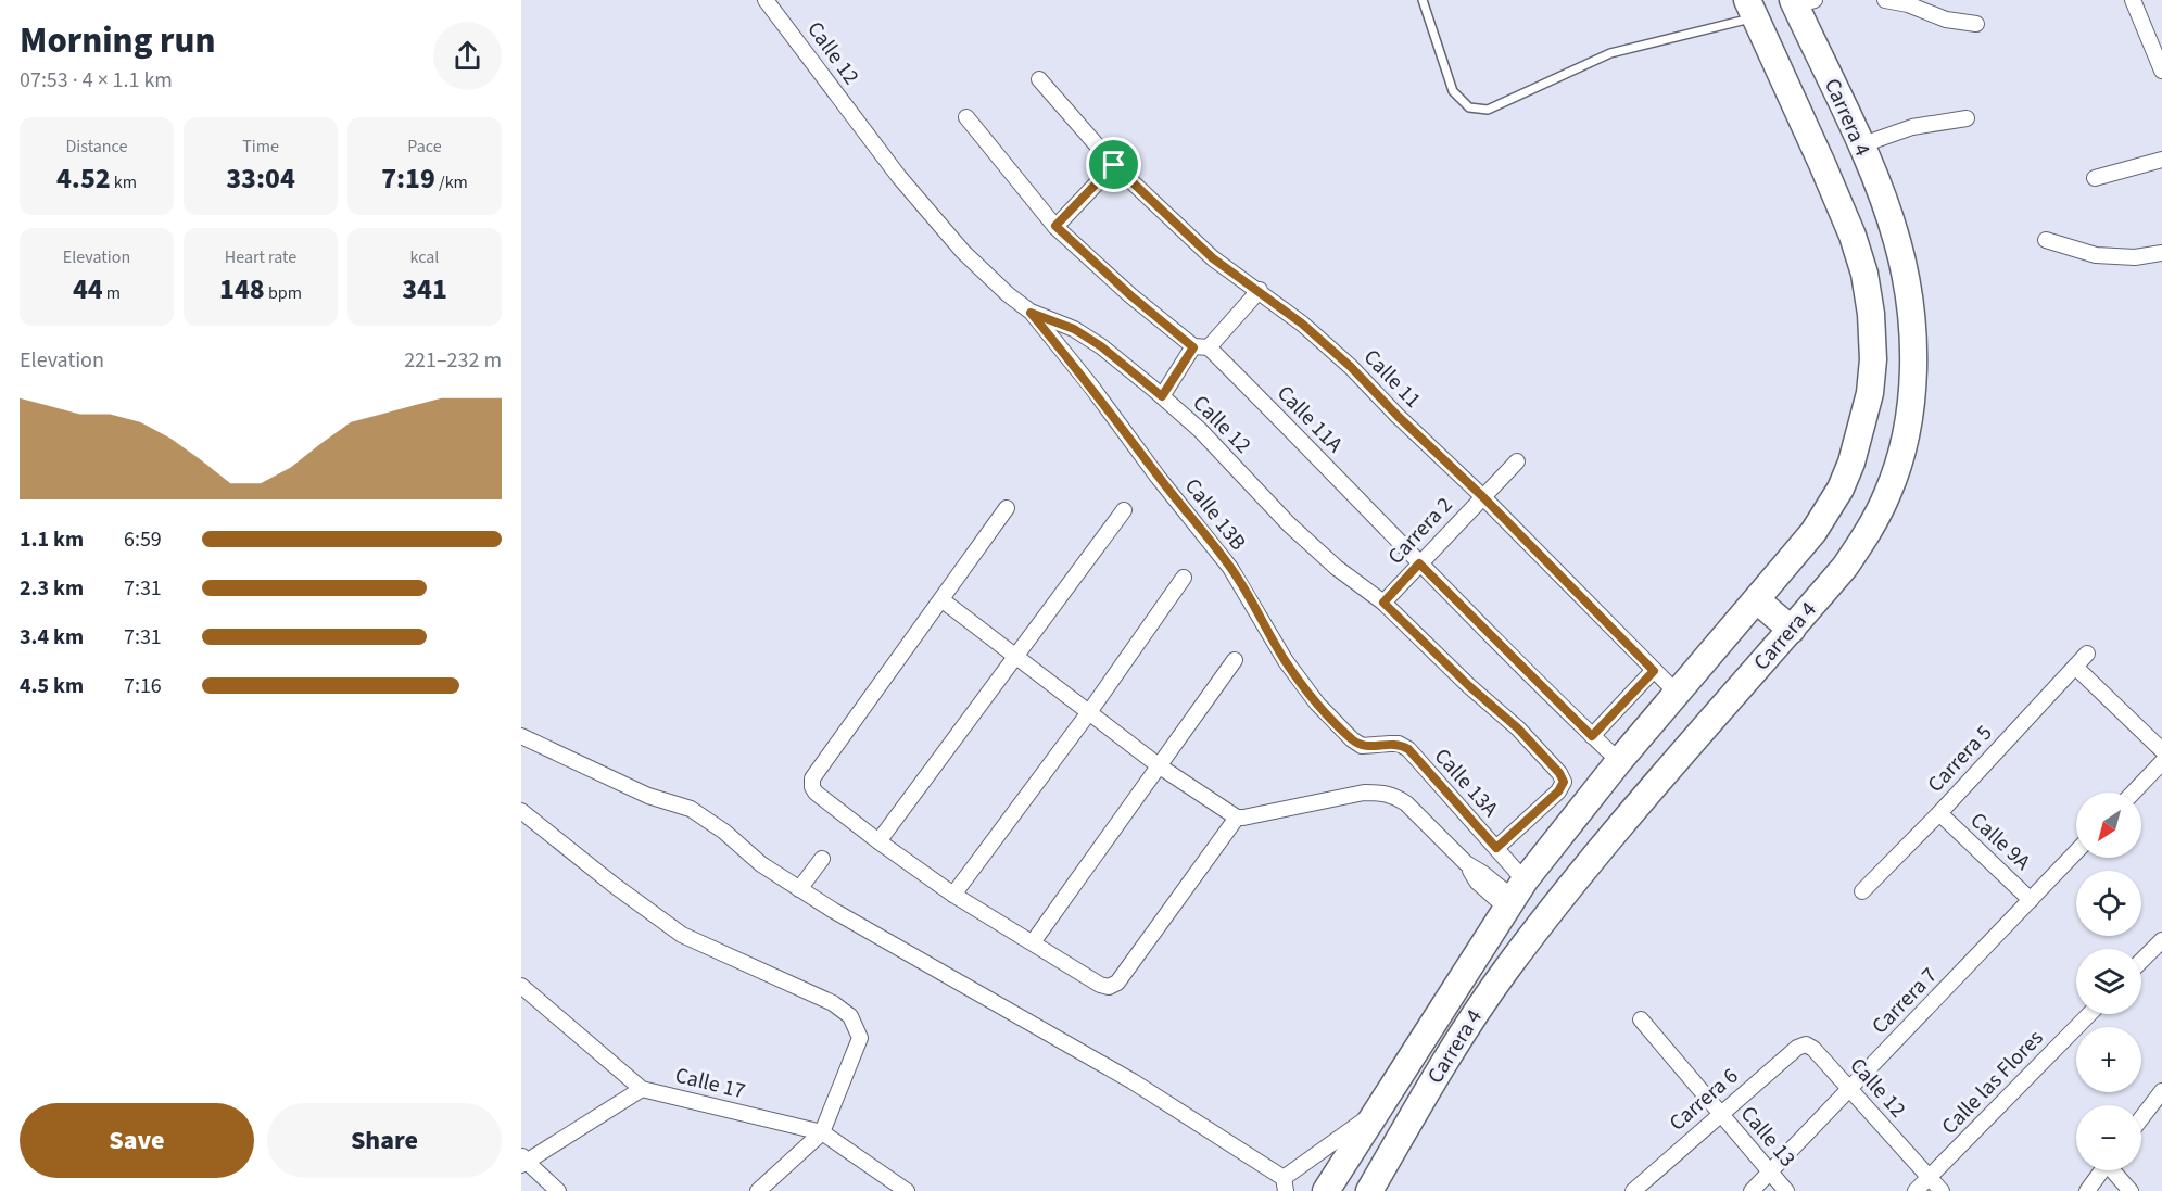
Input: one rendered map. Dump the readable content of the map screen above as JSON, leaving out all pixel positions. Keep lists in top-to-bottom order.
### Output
{
  "streets": {
    "highway": ["Carrera 4"],
    "street": [
      "Calle 12",
      "Calle 11",
      "Calle 11A",
      "Calle 13B",
      "Carrera 2",
      "Carrera 5",
      "Calle 13A",
      "Calle 9A",
      "Carrera 7",
      "Calle las Flores",
      "Calle 17",
      "Carrera 6",
      "Calle 13"
    ]
  },
  "crossings": [
    ["Calle 12", "Calle 13B"],
    ["Calle 12", "Carrera 2"],
    ["Calle 12", "Calle 13A"],
    ["Calle 12", "Carrera 7"],
    ["Calle 12", "Calle las Flores"],
    ["Calle 12", "Carrera 6"],
    ["Carrera 4", "Calle 11"],
    ["Carrera 4", "Calle 11A"],
    ["Carrera 4", "Calle 13A"],
    ["Calle 11", "Carrera 2"],
    ["Calle 11A", "Carrera 2"],
    ["Calle 13B", "Calle 13A"],
    ["Carrera 5", "Calle 9A"],
    ["Calle 9A", "Carrera 7"],
    ["Carrera 7", "Calle 13"],
    ["Carrera 6", "Calle 13"]
  ],
  "north": "bottom left",
  "page": {
    "heading": ["Morning run", "07:53 · 4 × 1.1 km"],
    "stats": [
      ["Distance", "4.52 km"],
      ["Time", "33:04"],
      ["Pace", "7:19 /km"],
      ["Elevation", "44 m"],
      ["Heart rate", "148 bpm"],
      ["kcal", "341"]
    ],
    "chart": ["Elevation", "221–232 m"],
    "list": [
      {
        "name": "1.1 km",
        "note": "6:59"
      },
      {
        "name": "2.3 km",
        "note": "7:31"
      },
      {
        "name": "3.4 km",
        "note": "7:31"
      },
      {
        "name": "4.5 km",
        "note": "7:16"
      }
    ],
    "map_buttons": ["+", "−"],
    "buttons": ["Save", "Share"]
  }
}
